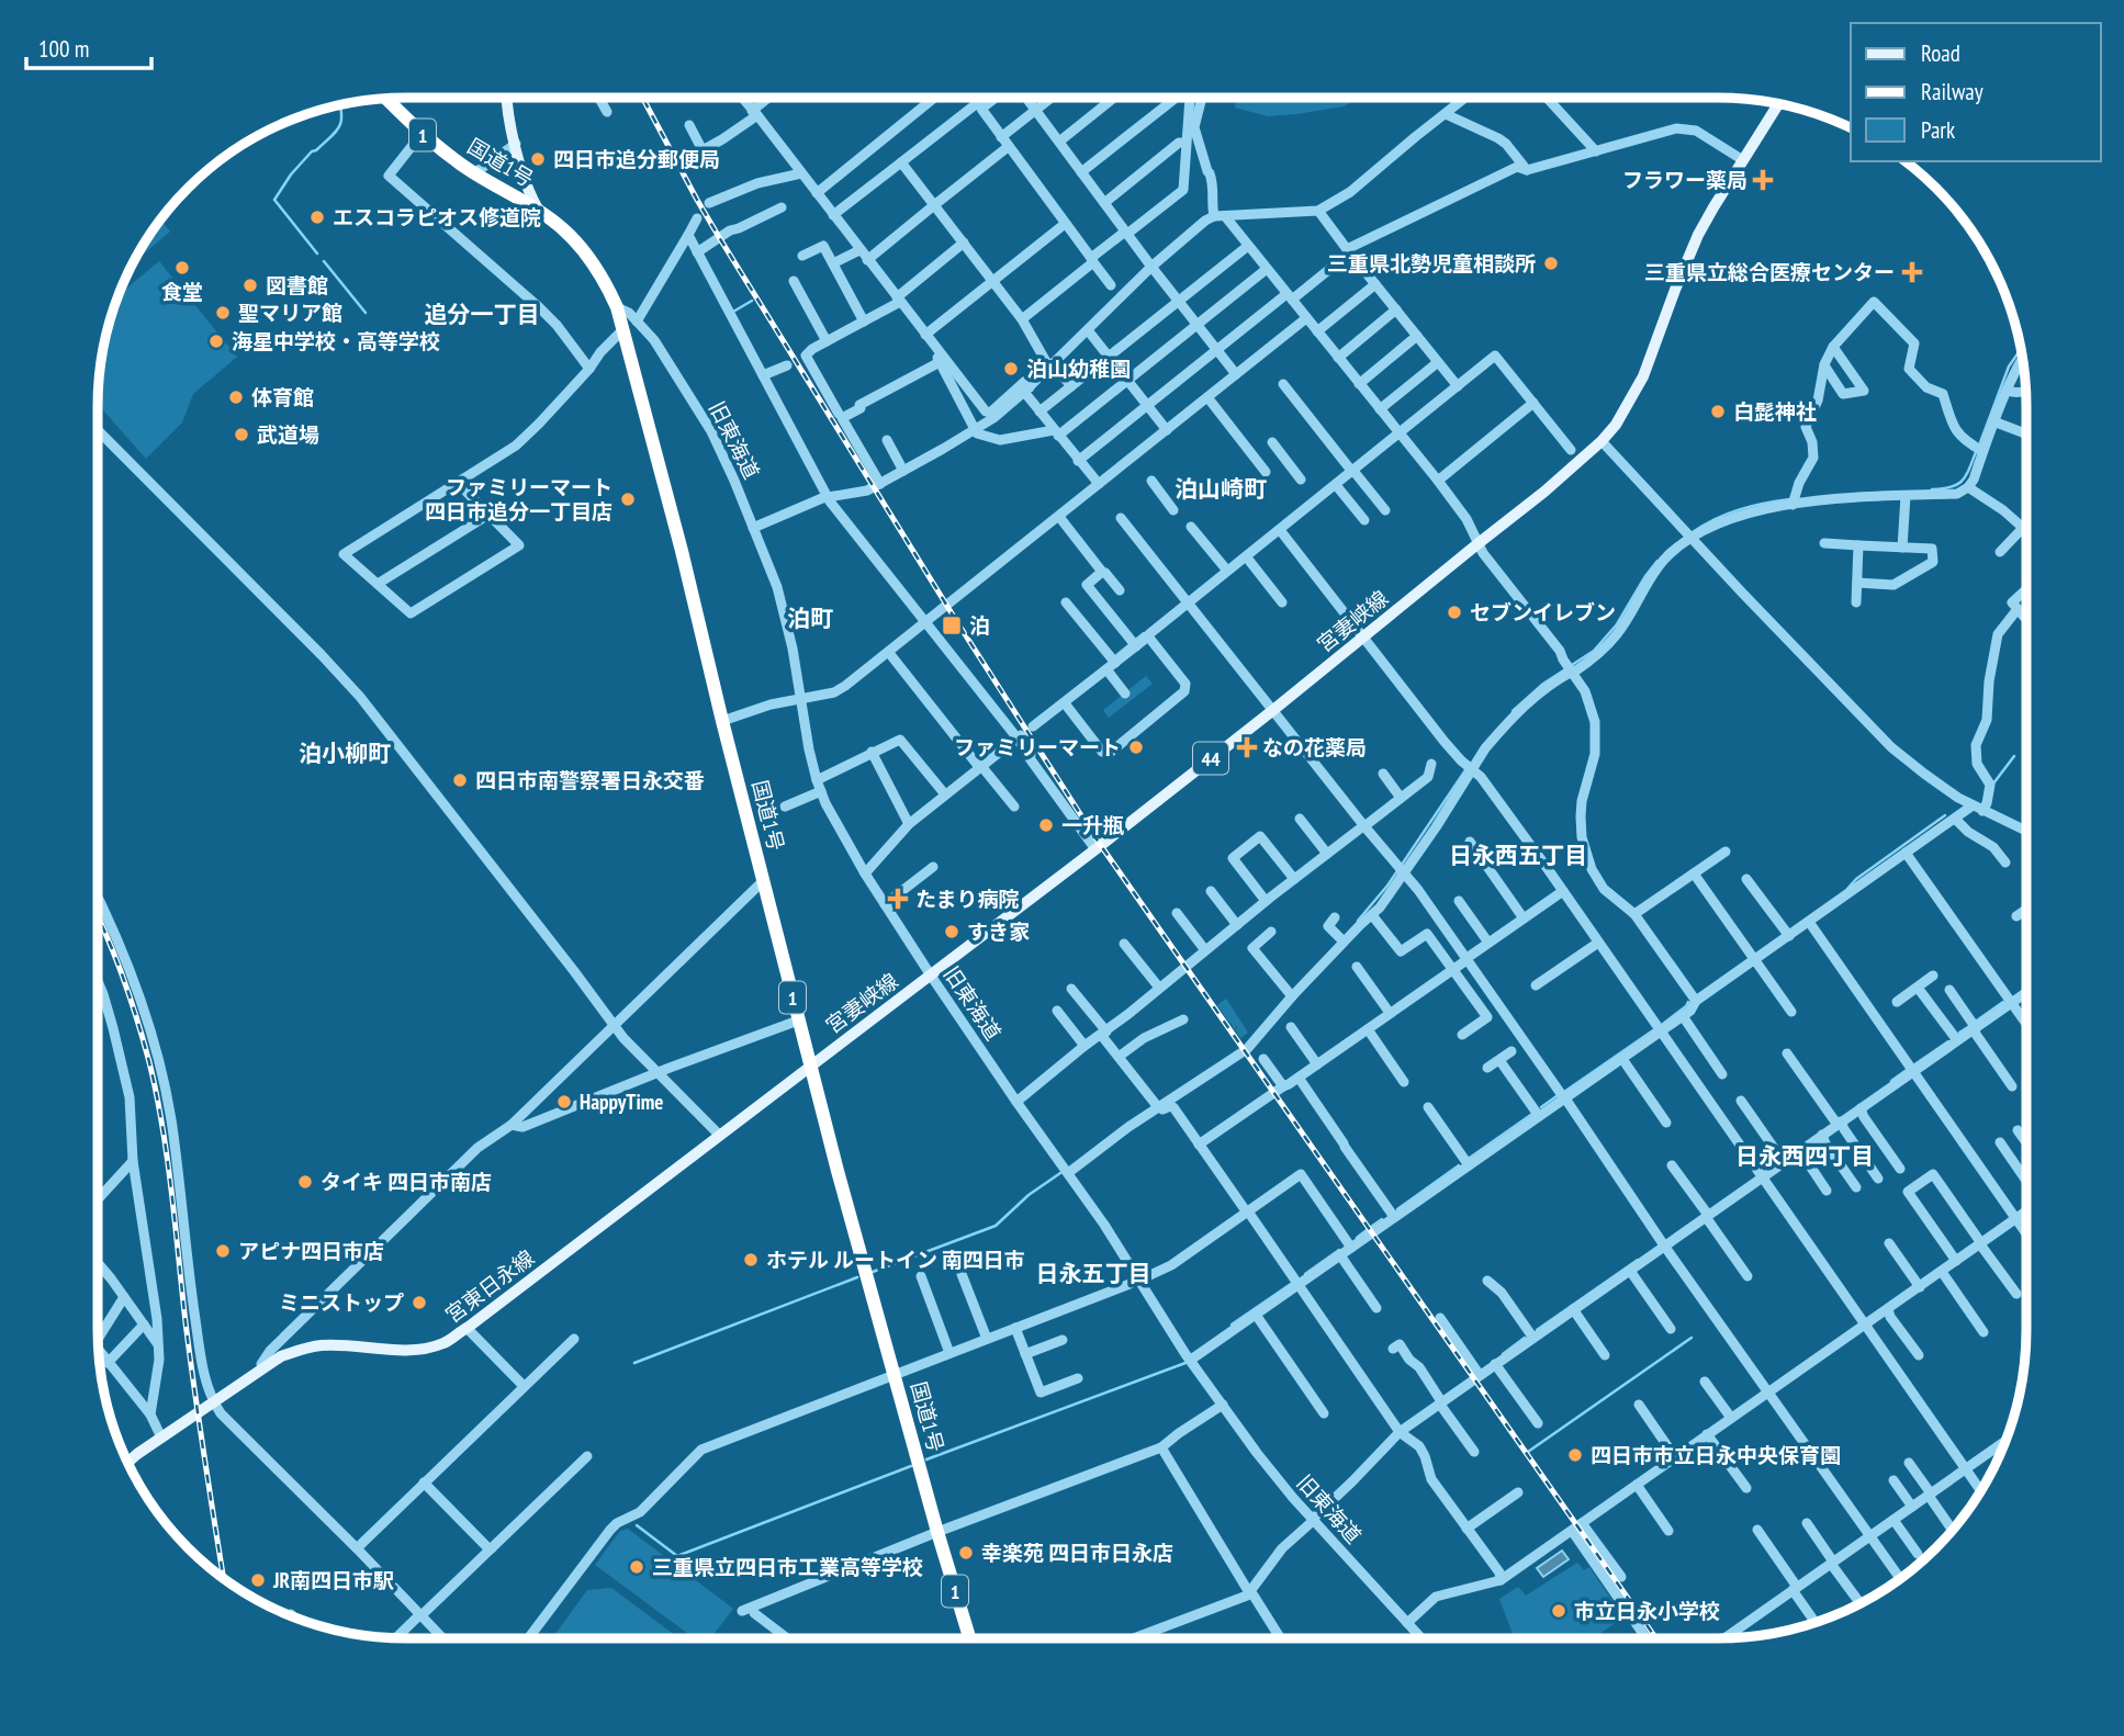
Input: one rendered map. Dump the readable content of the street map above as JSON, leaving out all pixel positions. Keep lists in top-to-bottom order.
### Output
{
  "streets": {
    "highway": ["1", "国道1号"],
    "main road": ["宮妻峡線", "44", "宮東日永線"],
    "street": ["旧東海道"]
  },
  "crossings": [
    ["国道1号", "旧東海道"],
    ["国道1号", "宮妻峡線"],
    ["国道1号", "宮東日永線"],
    ["旧東海道", "宮妻峡線"],
    ["宮妻峡線", "宮東日永線"]
  ],
  "districts": [
    "追分一丁目",
    "泊山崎町",
    "泊町",
    "泊小柳町",
    "日永西五丁目",
    "日永西四丁目",
    "日永五丁目"
  ],
  "places": {
    "other": [
      "四日市追分郵便局",
      "エスコラピオス修道院",
      "三重県北勢児童相談所",
      "食堂",
      "図書館",
      "聖マリア館",
      "海星中学校・高等学校",
      "泊山幼稚園",
      "体育館",
      "白髭神社",
      "武道場",
      "ファミリーマート 四日市追分一丁目店",
      "セブンイレブン",
      "ファミリーマート",
      "四日市南警察署日永交番",
      "一升瓶",
      "すき家",
      "HappyTime",
      "タイキ 四日市南店",
      "アピナ四日市店",
      "ホテル ルートイン 南四日市",
      "ミニストップ",
      "四日市市立日永中央保育園",
      "幸楽苑 四日市日永店",
      "三重県立四日市工業高等学校",
      "JR南四日市駅",
      "市立日永小学校"
    ],
    "health": [
      "フラワー薬局",
      "三重県立総合医療センター",
      "なの花薬局",
      "たまり病院"
    ],
    "transit": ["泊"]
  },
  "legend": ["Road", "Railway", "Park"],
  "scale_bar": "100 m"
}
